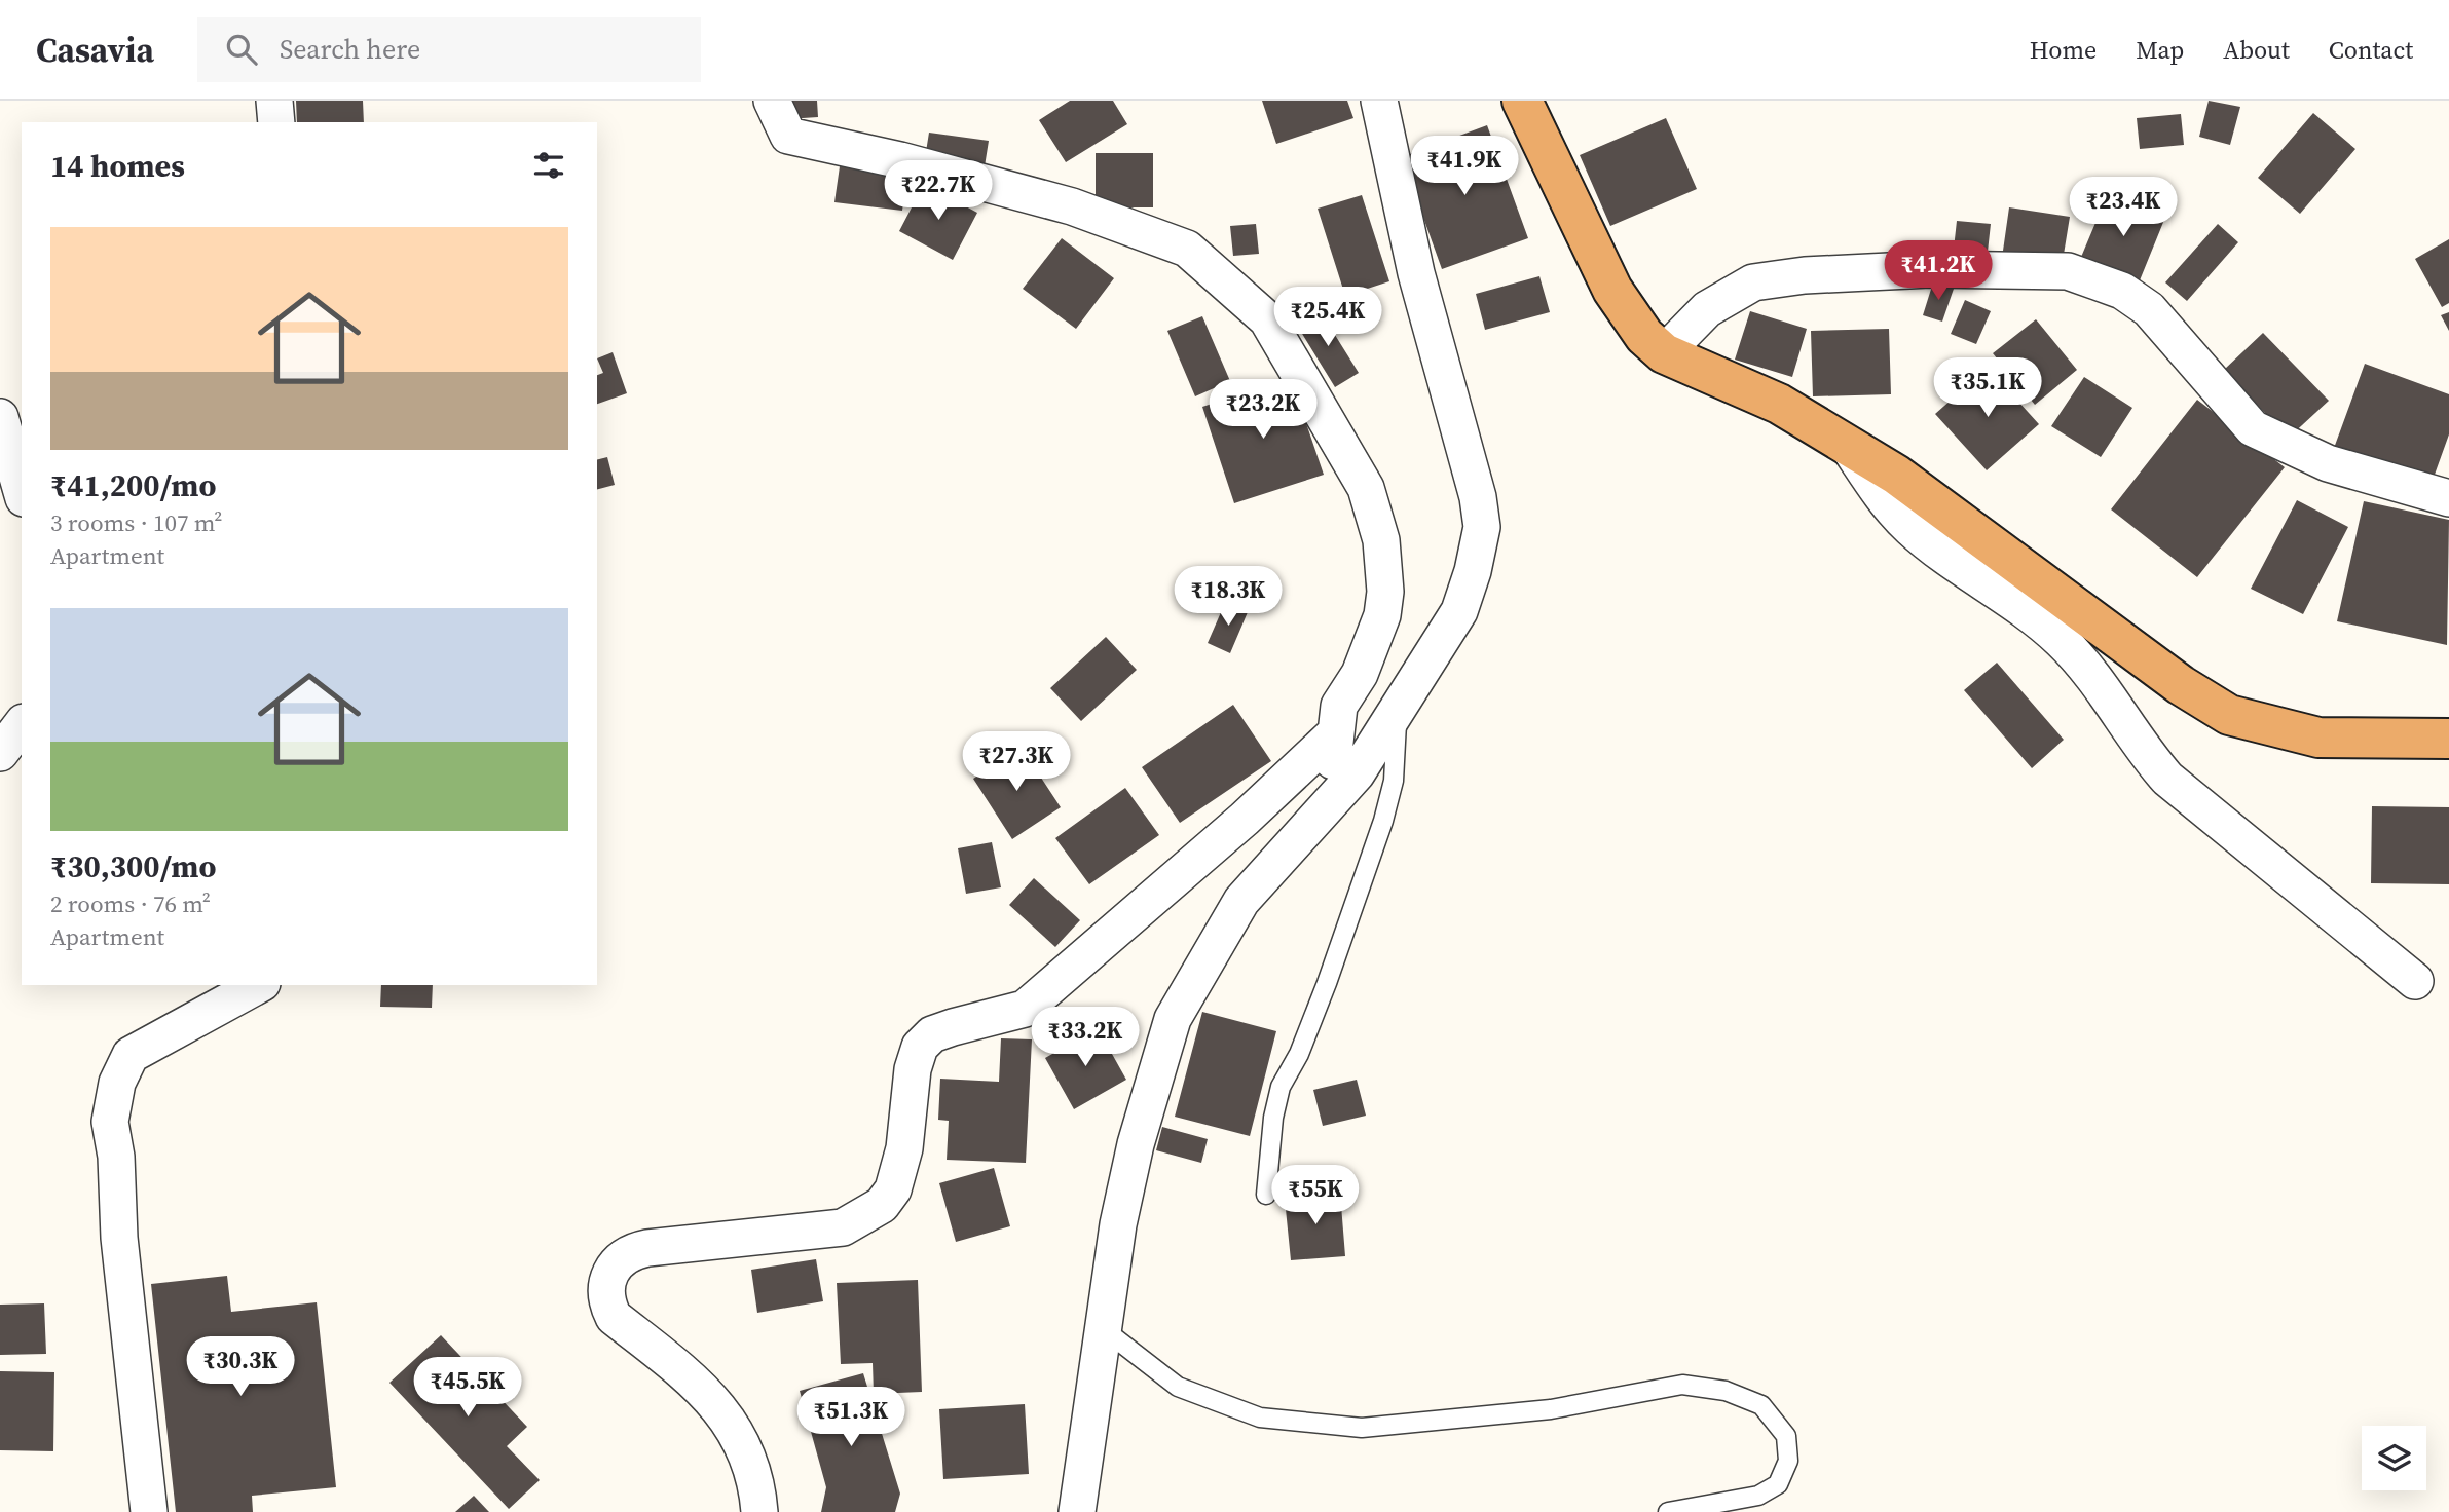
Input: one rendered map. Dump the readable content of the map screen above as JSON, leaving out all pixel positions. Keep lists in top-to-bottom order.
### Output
{
  "page": {
    "header": "Casavia",
    "search": "Search here",
    "nav": [
      "Home",
      "Map",
      "About",
      "Contact"
    ],
    "heading": "14 homes",
    "price": [
      "₹41.9K",
      "₹22.7K",
      "₹23.4K",
      "₹41.2K",
      "₹25.4K",
      "₹35.1K",
      "₹23.2K",
      "₹18.3K",
      "₹27.3K",
      "₹33.2K",
      "₹55K",
      "₹30.3K",
      "₹45.5K",
      "₹51.3K"
    ],
    "list": [
      {
        "name": "₹41,200/mo",
        "note": "3 rooms · 107 m² · Apartment"
      },
      {
        "name": "₹30,300/mo",
        "note": "2 rooms · 76 m² · Apartment"
      }
    ]
  }
}
